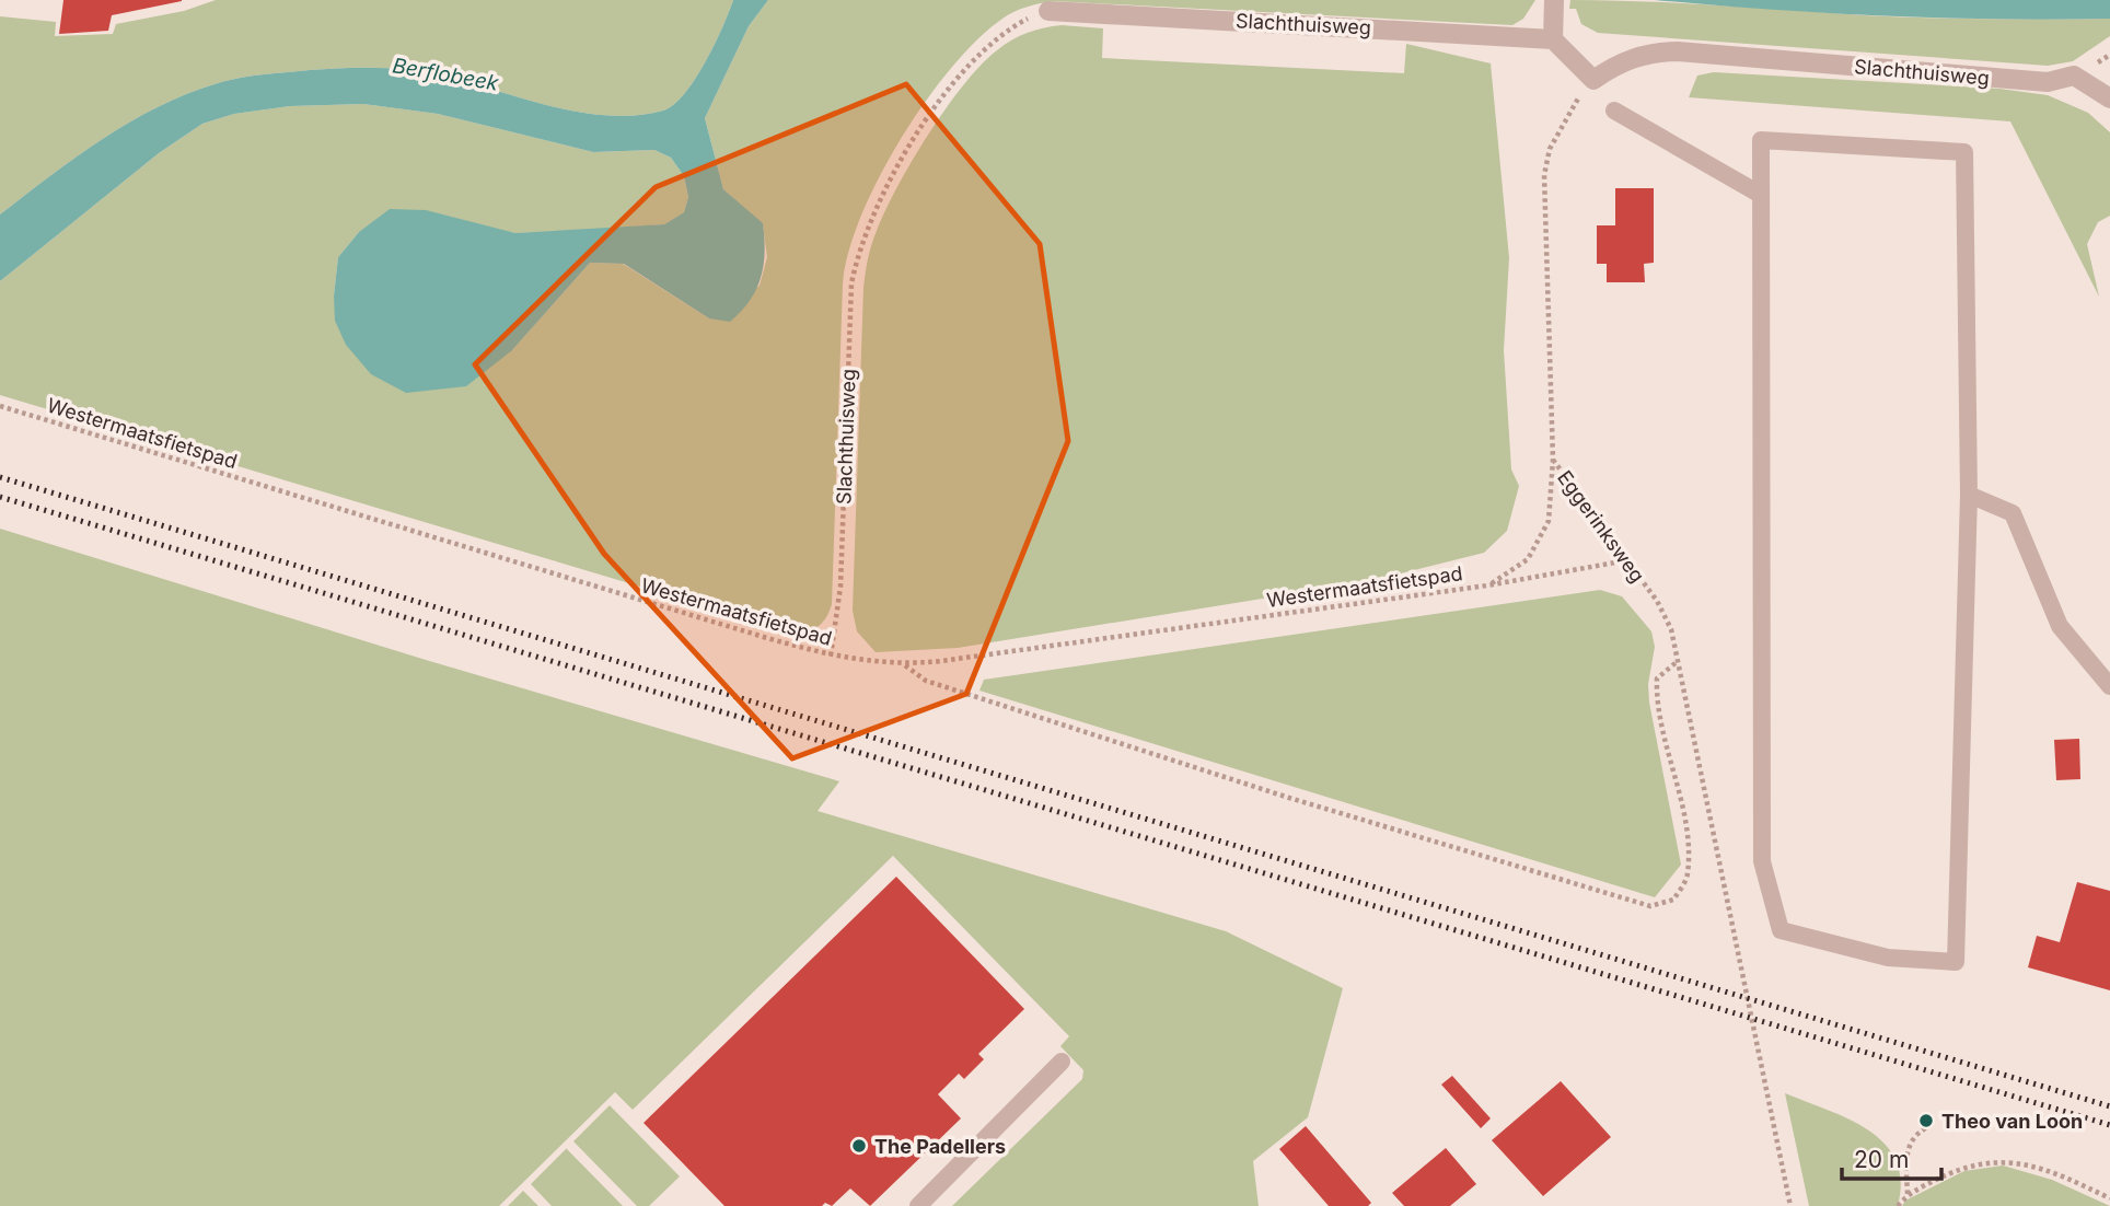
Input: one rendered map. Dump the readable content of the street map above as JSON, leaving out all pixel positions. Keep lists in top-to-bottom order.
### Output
{
  "streets": {
    "street": ["Slachthuisweg"],
    "path": ["Westermaatsfietspad", "Eggerinksweg"]
  },
  "crossings": [
    ["Slachthuisweg", "Westermaatsfietspad"],
    ["Slachthuisweg", "Eggerinksweg"],
    ["Westermaatsfietspad", "Eggerinksweg"]
  ],
  "water": ["Berflobeek"],
  "places": ["Theo van Loon", "The Padellers"],
  "scale_bar": "20 m"
}
